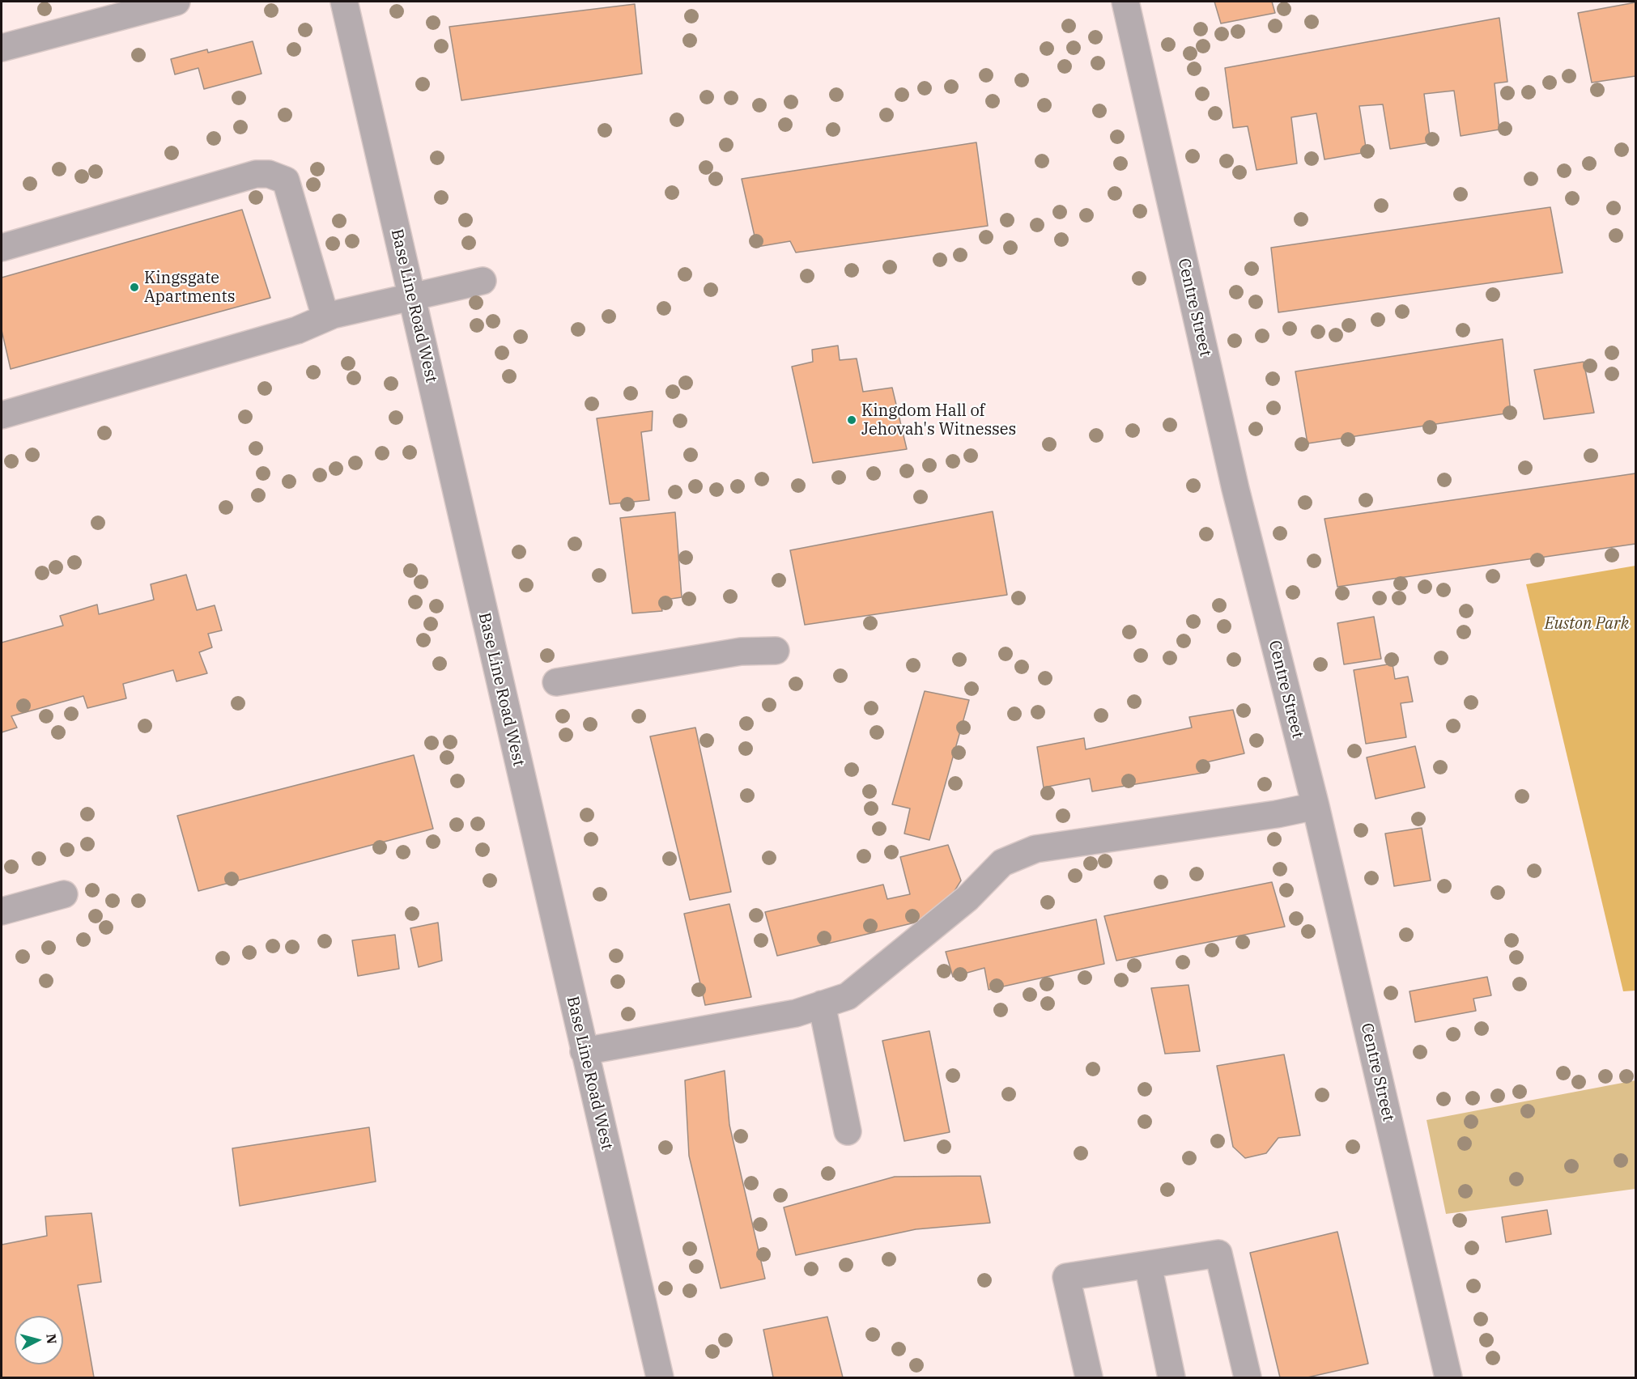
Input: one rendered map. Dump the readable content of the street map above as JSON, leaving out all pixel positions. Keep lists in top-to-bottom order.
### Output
{
  "streets": {
    "street": ["Base Line Road West", "Centre Street"]
  },
  "parks": ["Euston Park"],
  "places": ["Kingsgate Apartments", "Kingdom Hall of Jehovah's Witnesses"],
  "north": "right"
}
